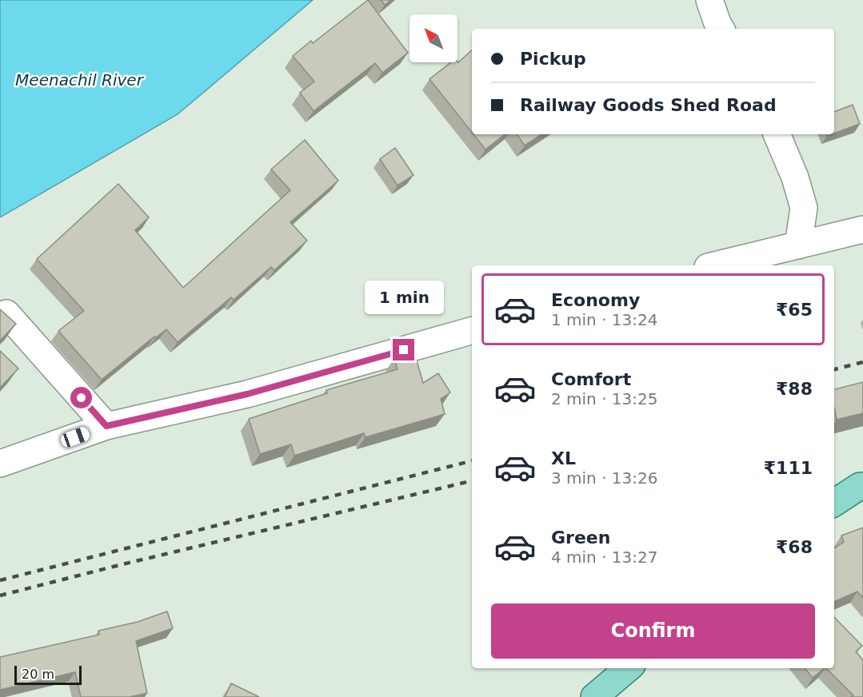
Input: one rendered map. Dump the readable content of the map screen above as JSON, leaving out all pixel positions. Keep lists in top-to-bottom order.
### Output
{
  "water": ["Meenachil River"],
  "scale_bar": "20 m",
  "north": "top left",
  "page": {
    "banner": ["Pickup", "Railway Goods Shed Road"],
    "list": [
      {
        "name": "Economy",
        "note": "1 min · 13:24",
        "value": "₹65"
      },
      {
        "name": "Comfort",
        "note": "2 min · 13:25",
        "value": "₹88"
      },
      {
        "name": "XL",
        "note": "3 min · 13:26",
        "value": "₹111"
      },
      {
        "name": "Green",
        "note": "4 min · 13:27",
        "value": "₹68"
      }
    ],
    "bubble": "1 min",
    "buttons": "Confirm",
    "scale": "20 m"
  }
}
